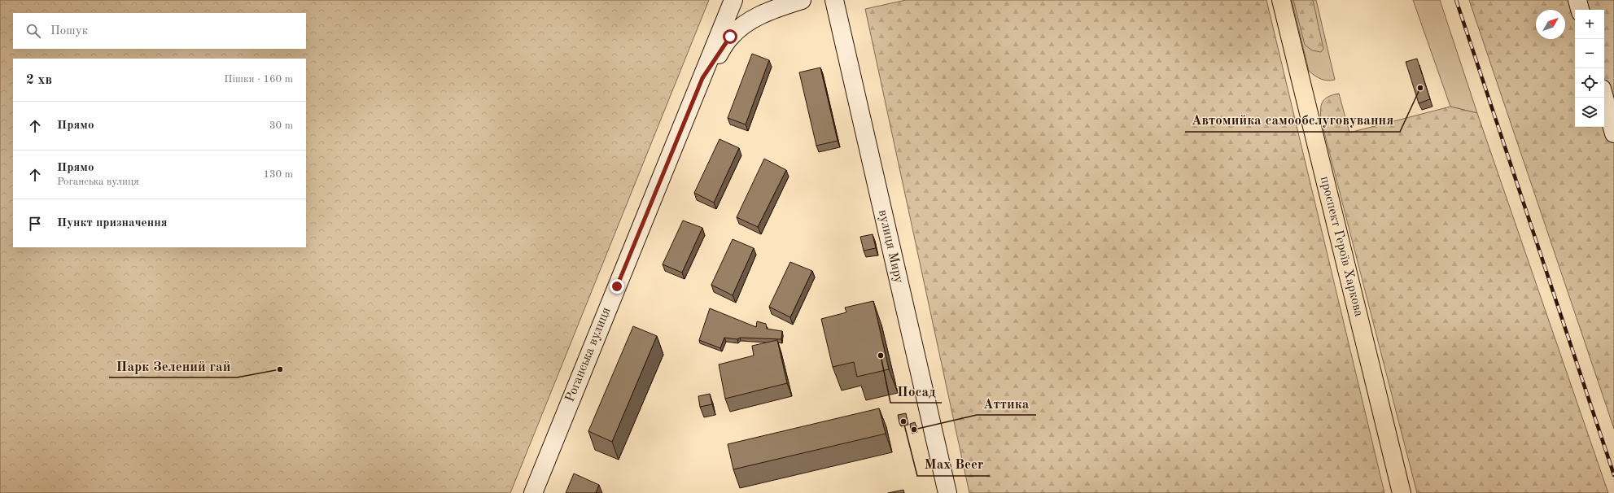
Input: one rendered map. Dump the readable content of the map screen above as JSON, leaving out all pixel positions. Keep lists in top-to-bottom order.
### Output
{
  "streets": {
    "main road": ["вулиця Миру", "проспект Героїв Харкова", "Роганська вулиця"]
  },
  "places": [
    "Автомийка самообслуговування",
    "Посад",
    "Парк Зелений гай",
    "Max Beer",
    "Аттика"
  ],
  "north": "top right",
  "page": {
    "map_buttons": ["+", "−"],
    "search": "Пошук",
    "heading": ["2 хв", "Пішки · 160 m"],
    "list": [
      ["Прямо", "30 m"],
      ["Прямо", "Роганська вулиця", "130 m"],
      "Пункт призначення"
    ]
  }
}
